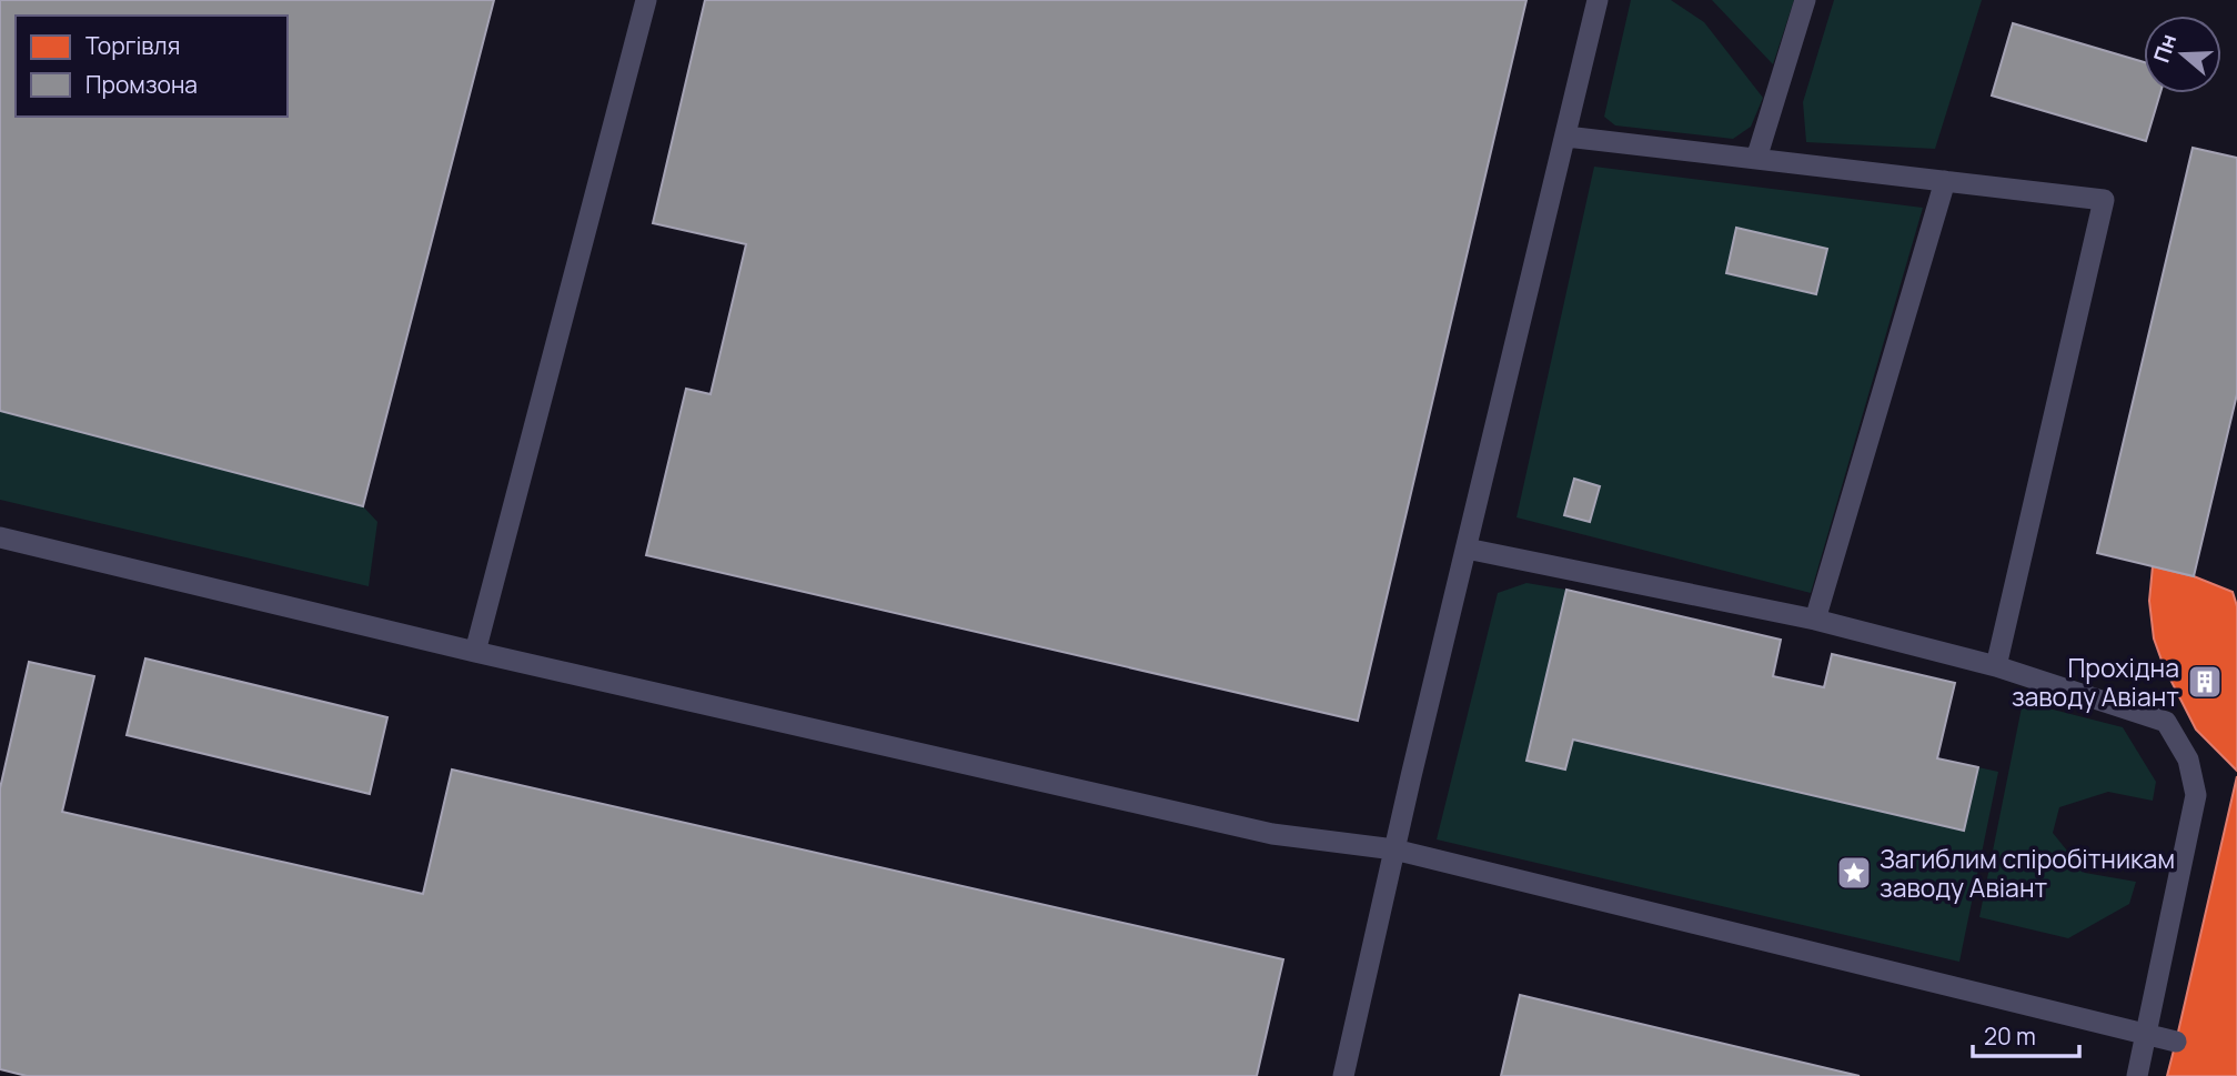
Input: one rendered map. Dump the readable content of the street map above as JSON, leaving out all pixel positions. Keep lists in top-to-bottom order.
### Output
{
  "places": {
    "building": ["Прохідна заводу Авіант"],
    "place": ["Загиблим спіробітникам заводу Авіант"]
  },
  "legend": ["Торгівля", "Промзона"],
  "scale_bar": "20 m",
  "north": "left"
}
